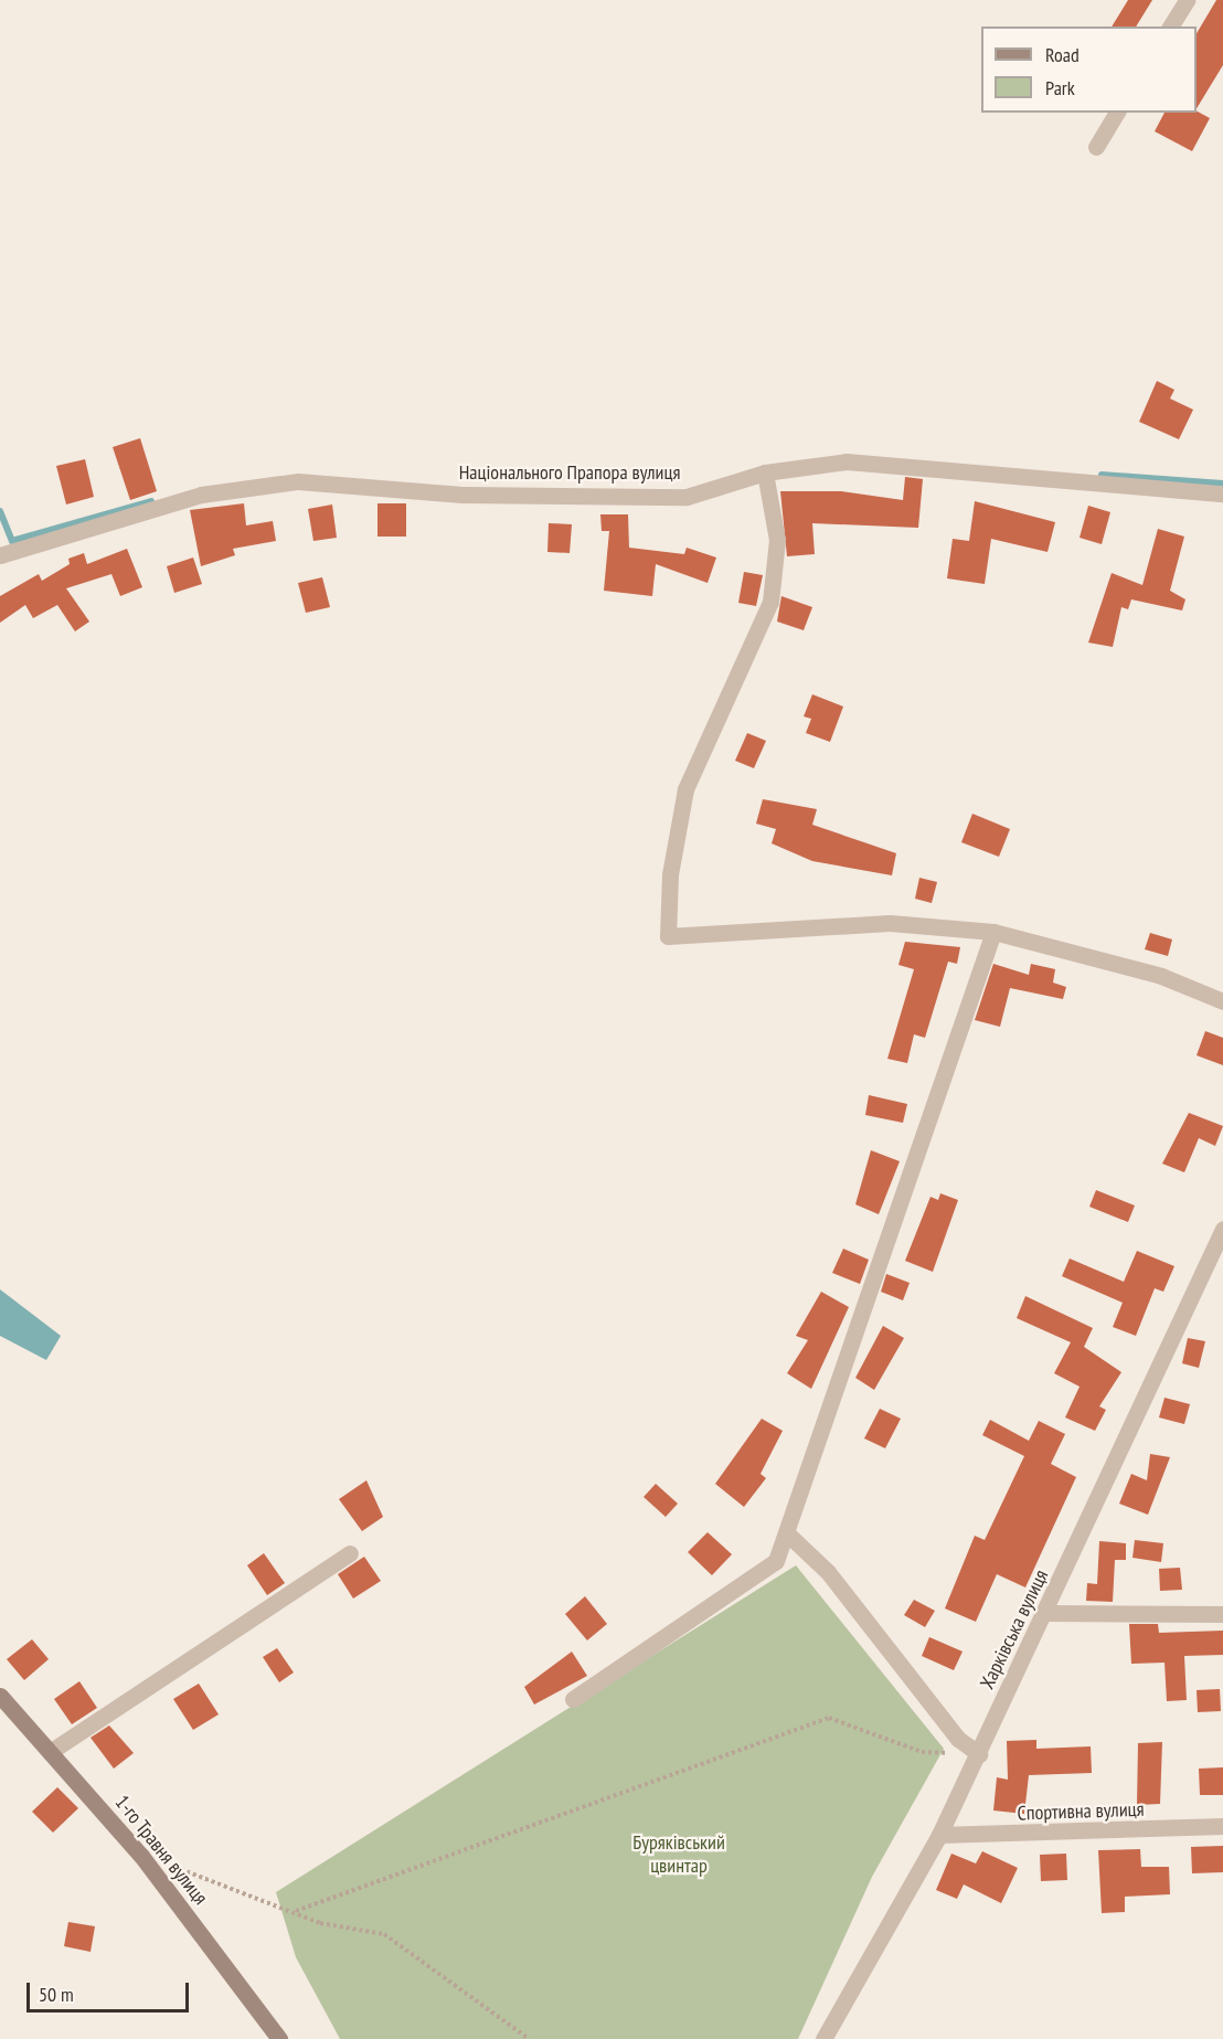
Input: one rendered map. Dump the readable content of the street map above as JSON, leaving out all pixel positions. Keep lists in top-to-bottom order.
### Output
{
  "streets": {
    "street": [
      "Національного Прапора вулиця",
      "Харківська вулиця",
      "Спортивна вулиця",
      "1-го Травня вулиця"
    ]
  },
  "crossings": [
    ["Харківська вулиця", "Спортивна вулиця"]
  ],
  "parks": ["Буряківський цвинтар"],
  "legend": ["Road", "Park"],
  "scale_bar": "50 m"
}
